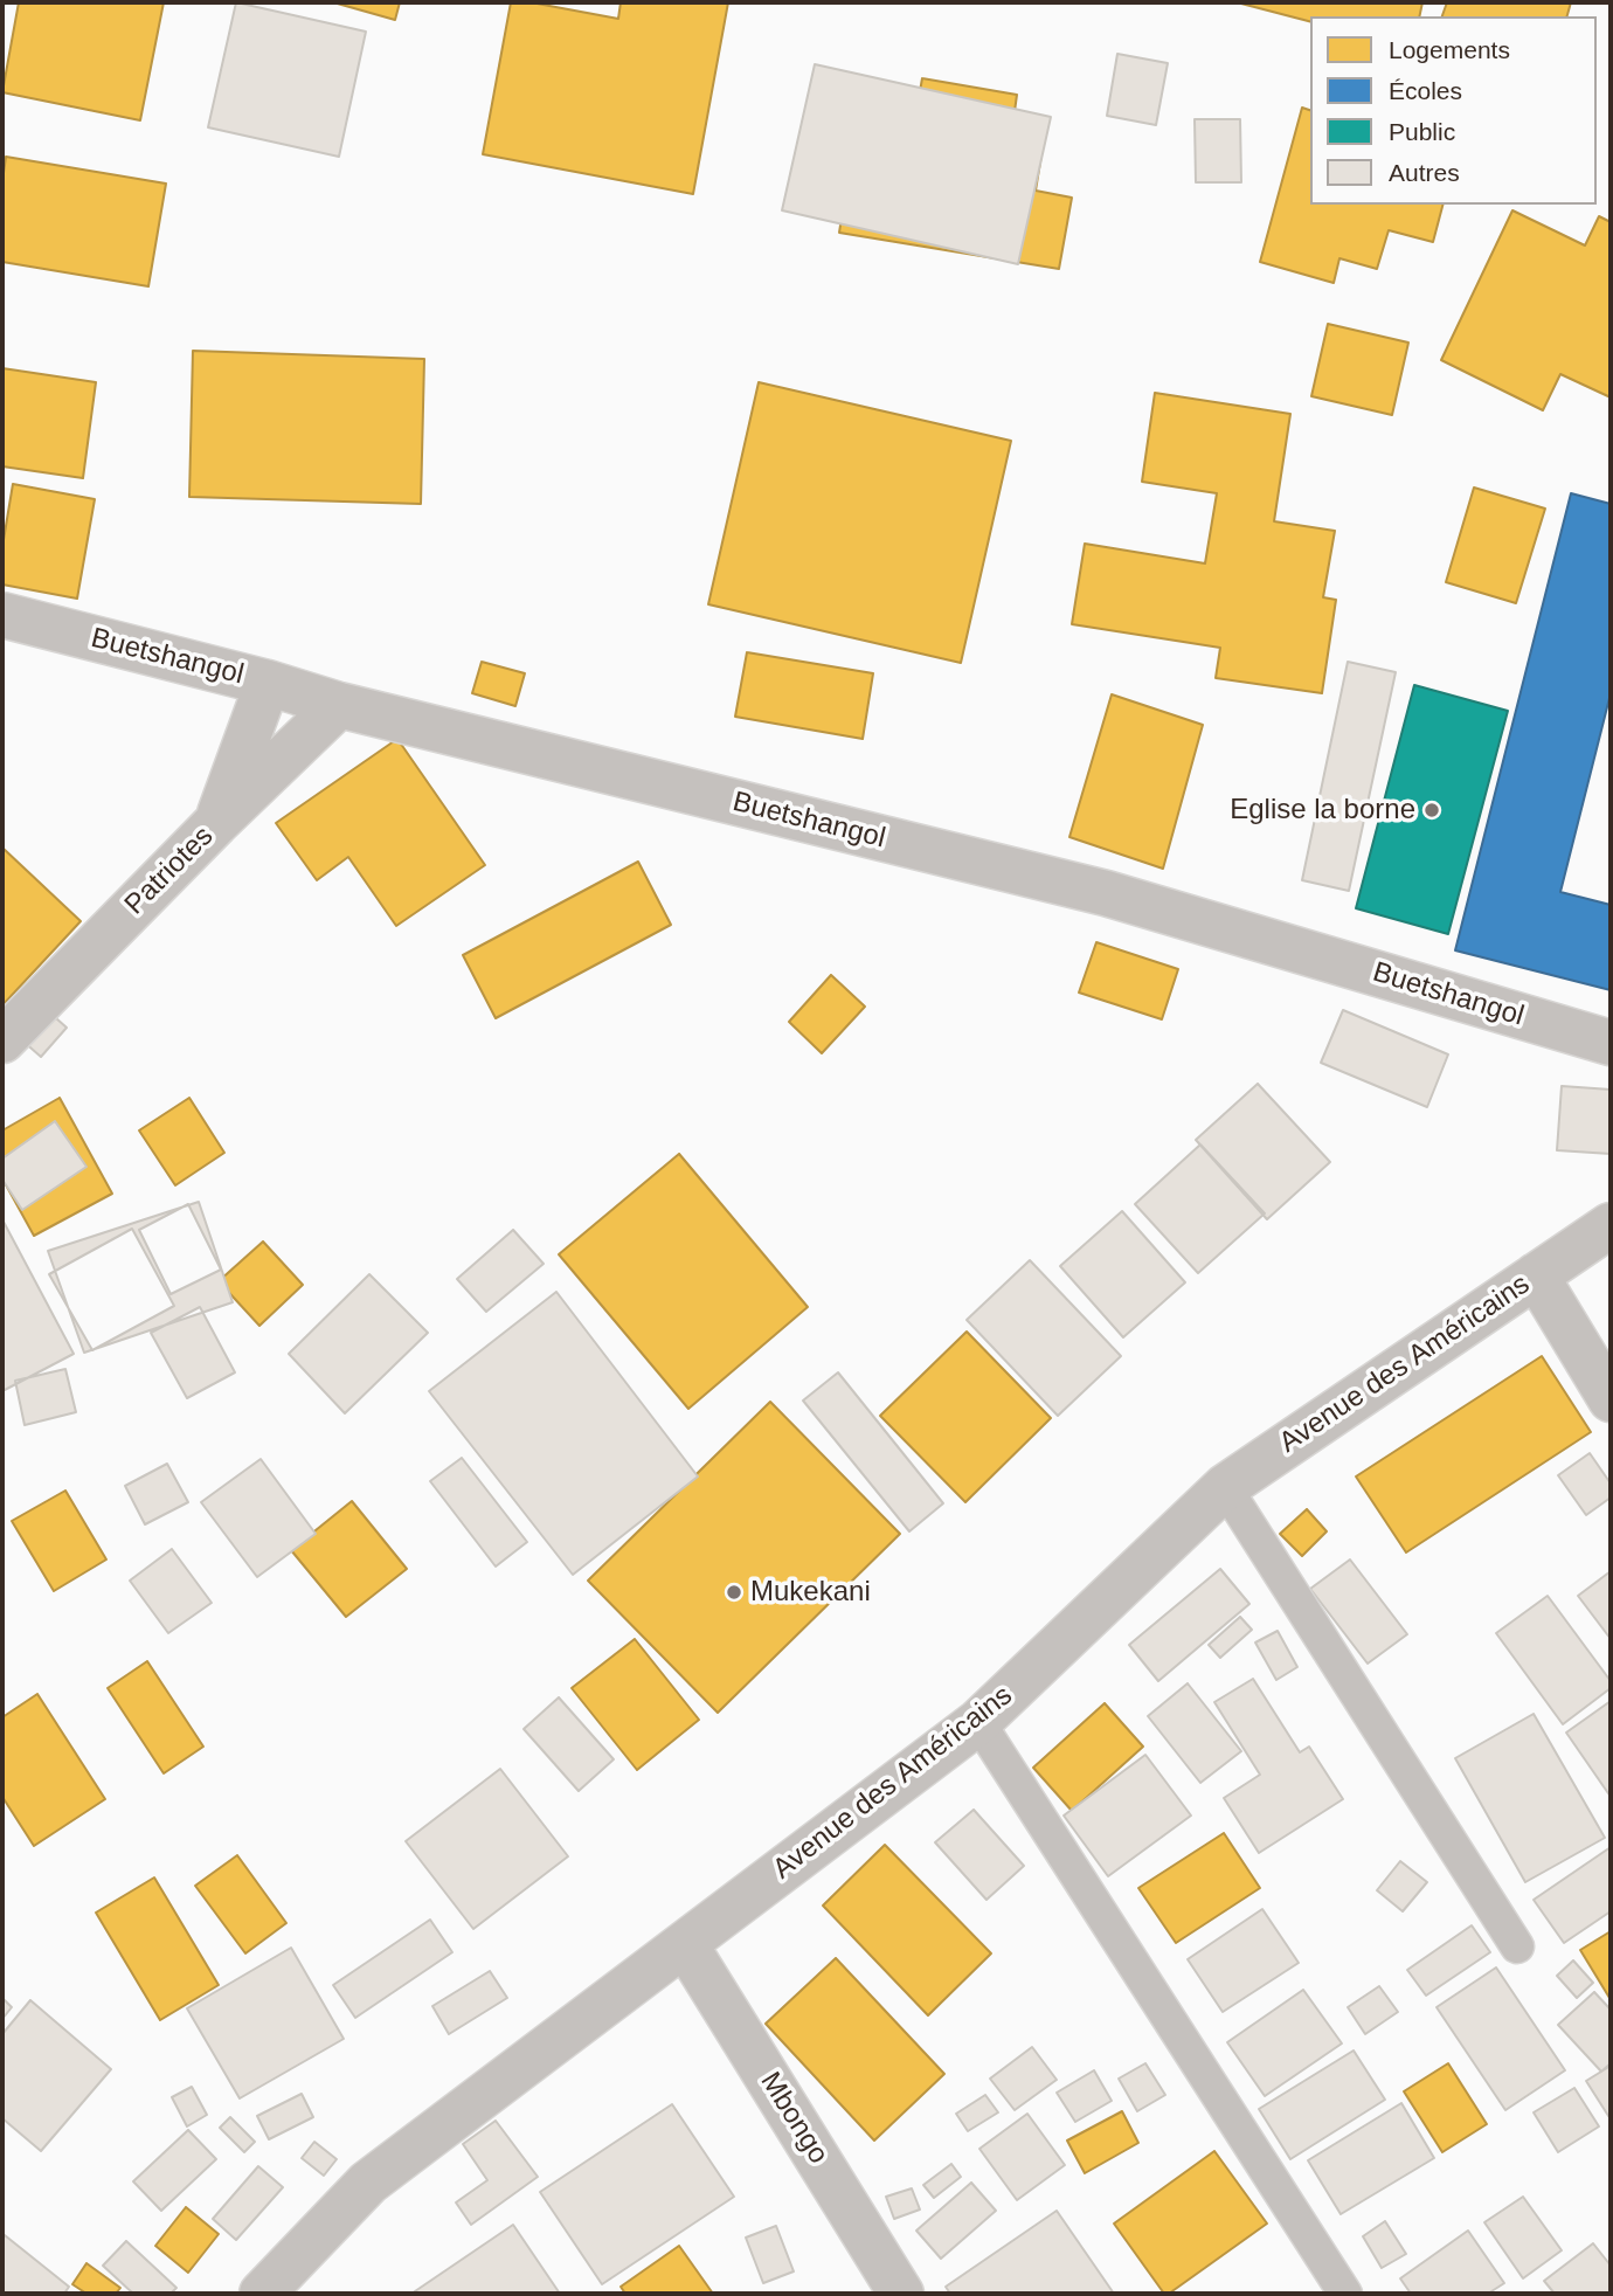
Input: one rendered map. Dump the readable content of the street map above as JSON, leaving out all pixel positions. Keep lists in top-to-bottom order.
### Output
{
  "streets": {
    "street": [
      "Buetshangol",
      "Patriotes",
      "Avenue des Américains",
      "Mbongo"
    ]
  },
  "crossings": [
    ["Buetshangol", "Patriotes"],
    ["Avenue des Américains", "Mbongo"]
  ],
  "places": ["Eglise la borne", "Mukekani"],
  "legend": [
    "Logements",
    "Écoles",
    "Public",
    "Autres"
  ]
}
